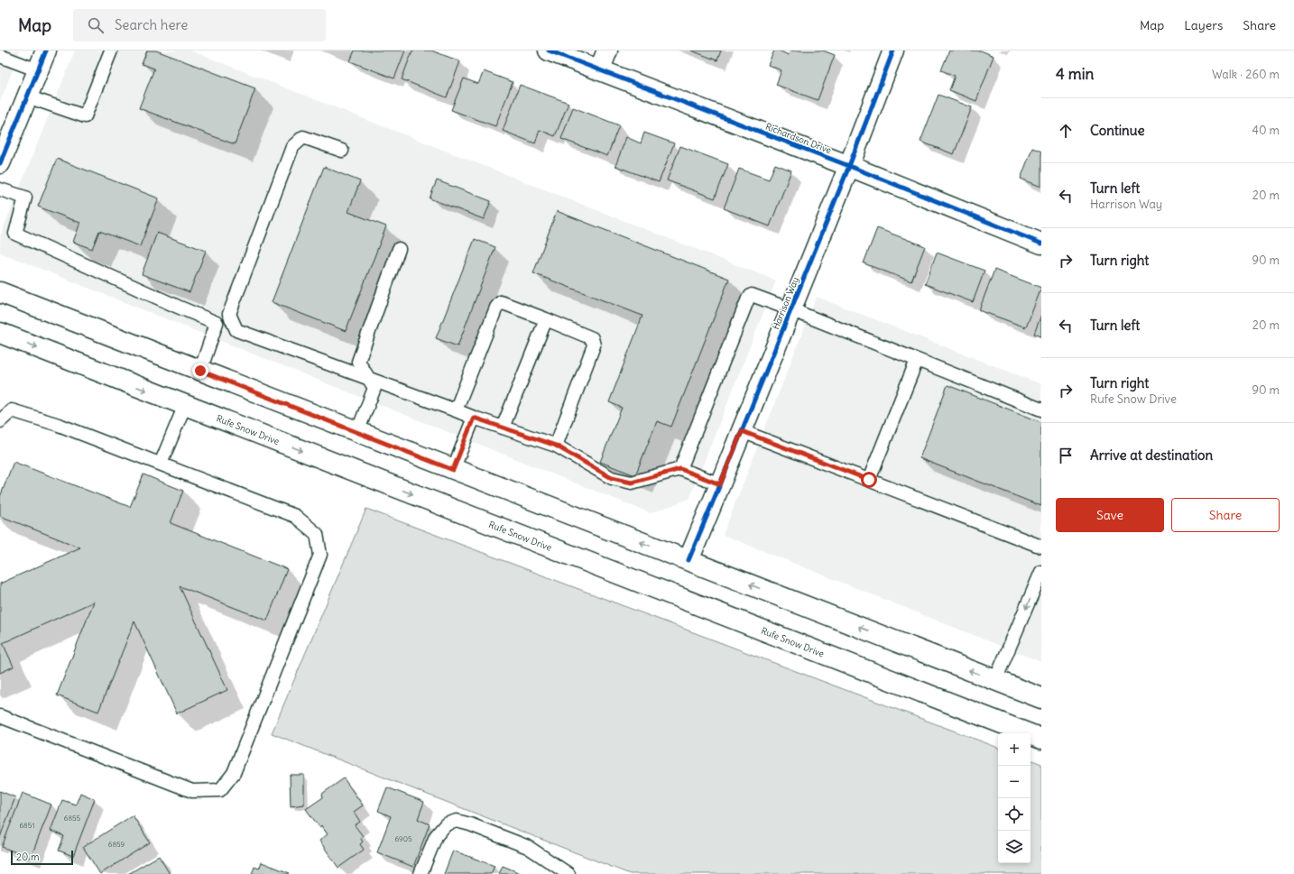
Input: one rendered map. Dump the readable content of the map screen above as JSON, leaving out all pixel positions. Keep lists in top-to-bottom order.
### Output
{
  "streets": {
    "main road": ["Richardson Drive", "Harrison Way", "Rufe Snow Drive"]
  },
  "crossings": [
    ["Richardson Drive", "Harrison Way"]
  ],
  "house_numbers": [
    "6855",
    "6851",
    "6905",
    "6859"
  ],
  "scale_bar": "20 m",
  "page": {
    "header": "Map",
    "search": "Search here",
    "nav": ["Map", "Layers", "Share"],
    "heading": ["4 min", "Walk · 260 m"],
    "list": [
      ["Continue", "40 m"],
      ["Turn left", "Harrison Way", "20 m"],
      ["Turn right", "90 m"],
      ["Turn left", "20 m"],
      ["Turn right", "Rufe Snow Drive", "90 m"],
      "Arrive at destination"
    ],
    "buttons": ["Save", "Share"],
    "map_buttons": ["+", "−"],
    "scale": "20 m"
  }
}
